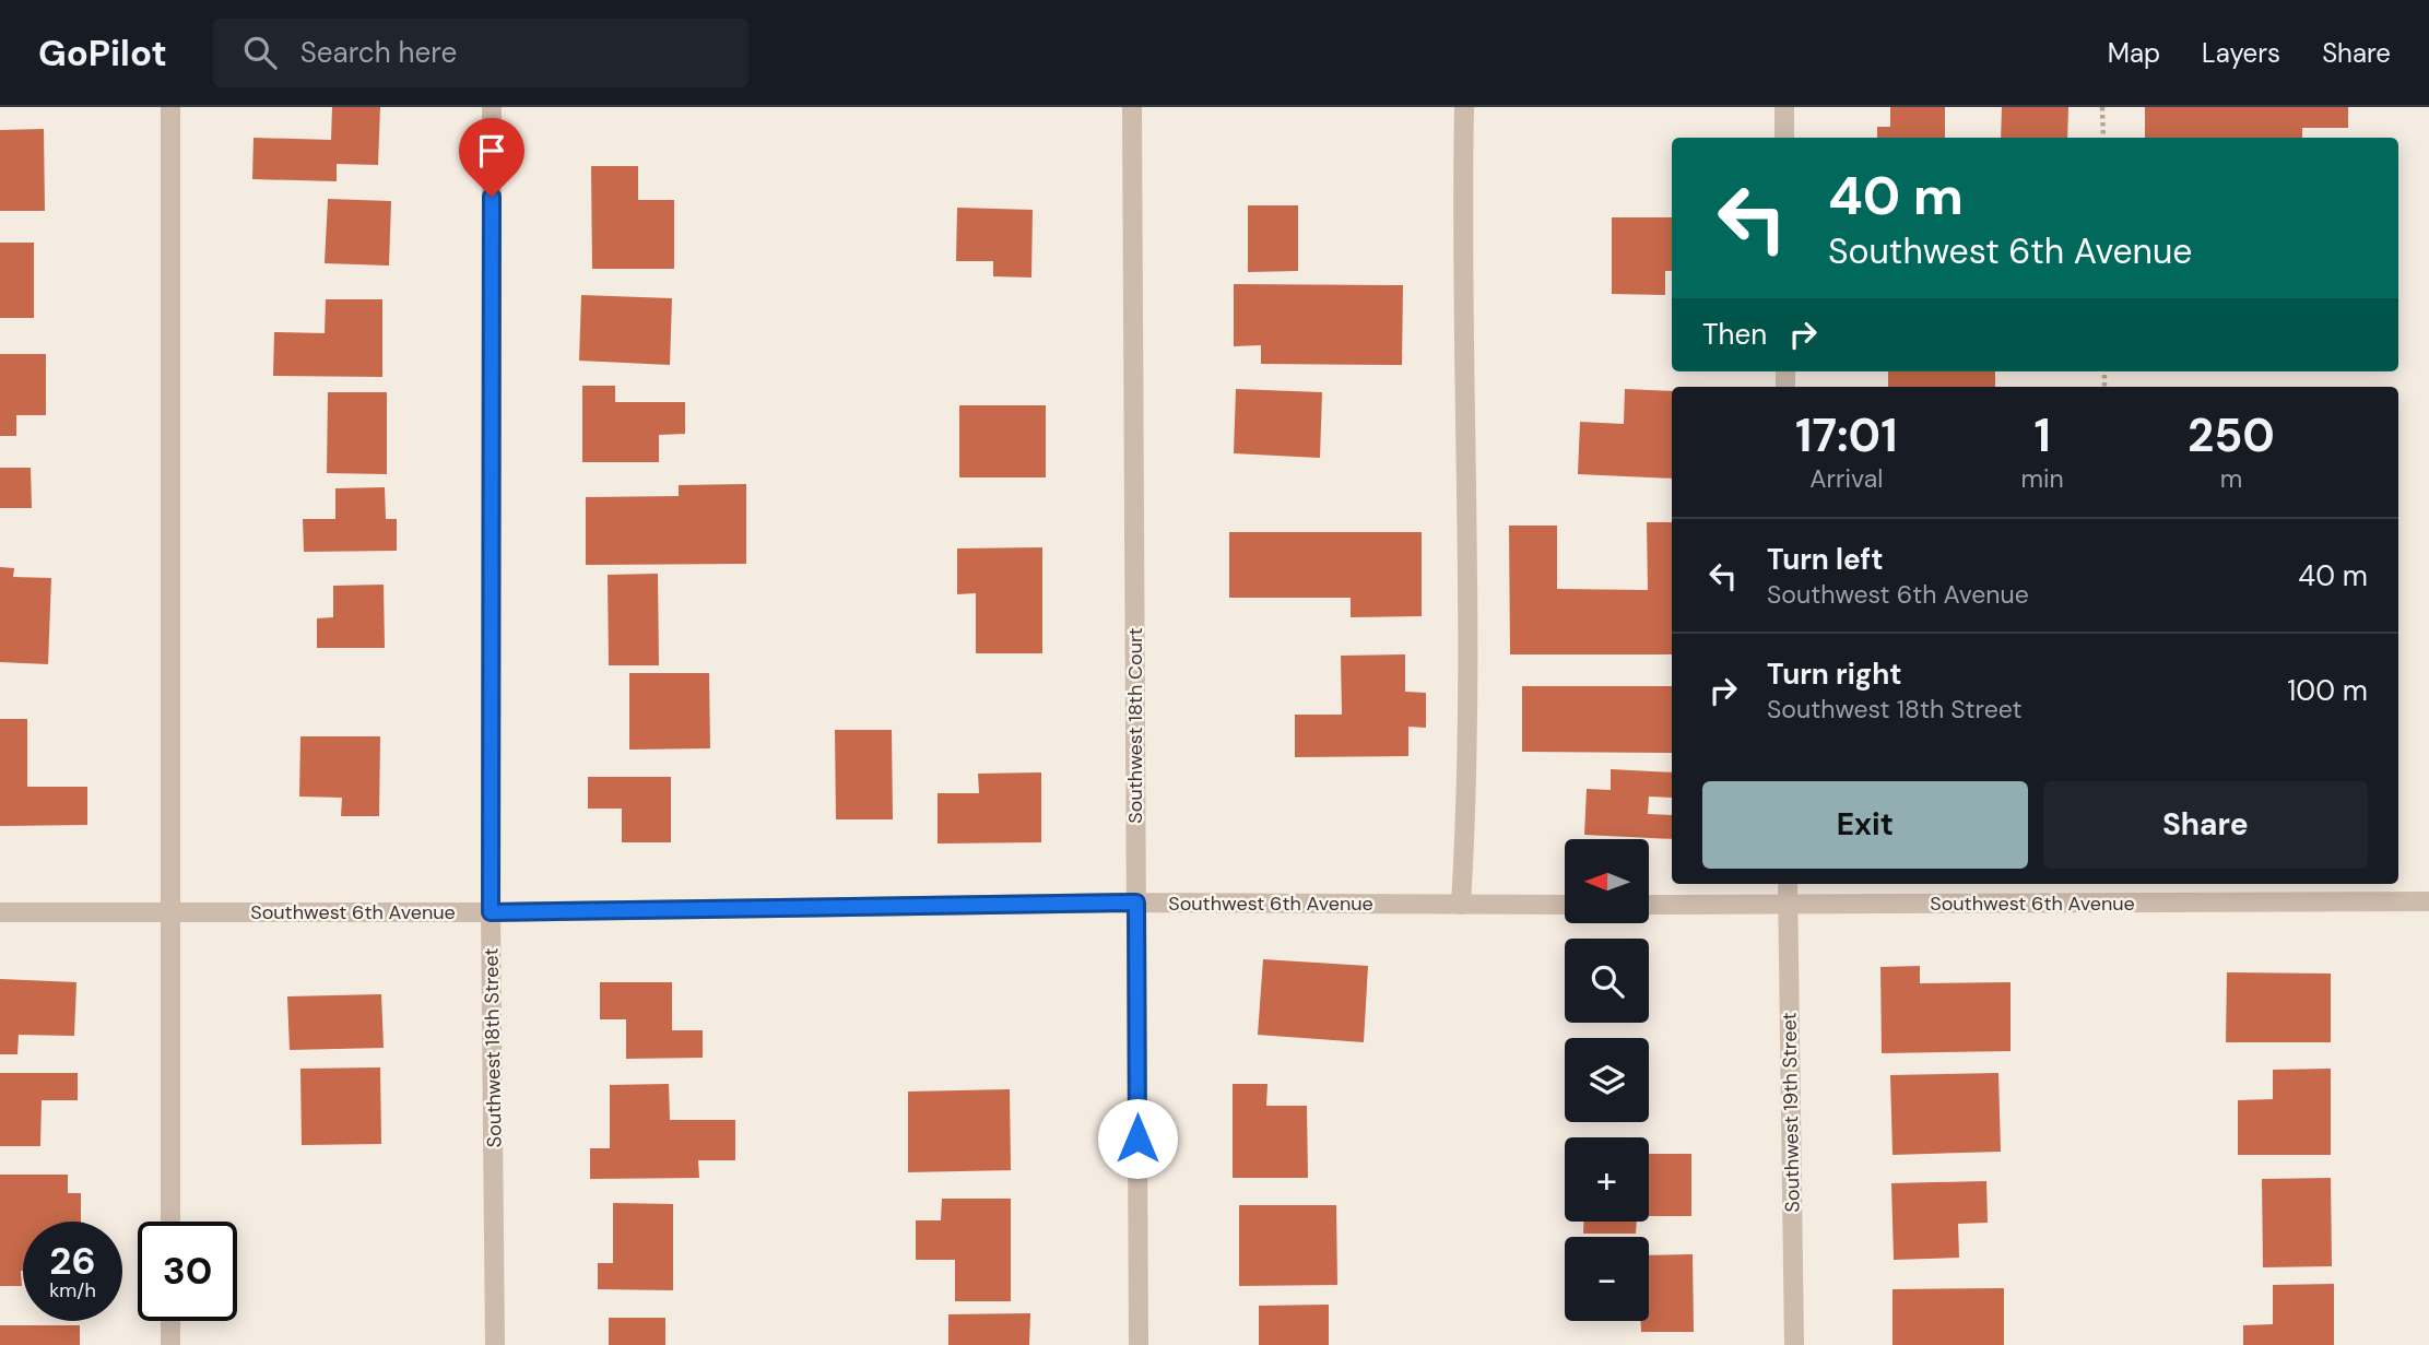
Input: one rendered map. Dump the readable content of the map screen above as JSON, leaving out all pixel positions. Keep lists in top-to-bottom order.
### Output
{
  "streets": {
    "street": [
      "Southwest 18th Court",
      "Southwest 6th Avenue",
      "Southwest 18th Street",
      "Southwest 19th Street"
    ]
  },
  "crossings": [
    ["Southwest 18th Court", "Southwest 6th Avenue"],
    ["Southwest 6th Avenue", "Southwest 18th Street"],
    ["Southwest 6th Avenue", "Southwest 19th Street"]
  ],
  "north": "left",
  "page": {
    "header": "GoPilot",
    "search": "Search here",
    "nav": ["Map", "Layers", "Share"],
    "turn": ["40 m", "Southwest 6th Avenue"],
    "then": "Then",
    "eta": [
      "17:01",
      "Arrival",
      "1",
      "min",
      "250",
      "m"
    ],
    "list": [
      {
        "name": "Turn left",
        "note": "Southwest 6th Avenue",
        "value": "40 m"
      },
      {
        "name": "Turn right",
        "note": "Southwest 18th Street",
        "value": "100 m"
      }
    ],
    "buttons": ["Exit", "Share"],
    "map_buttons": ["+", "−"],
    "speed": "26 km/h",
    "limit": "30"
  }
}
